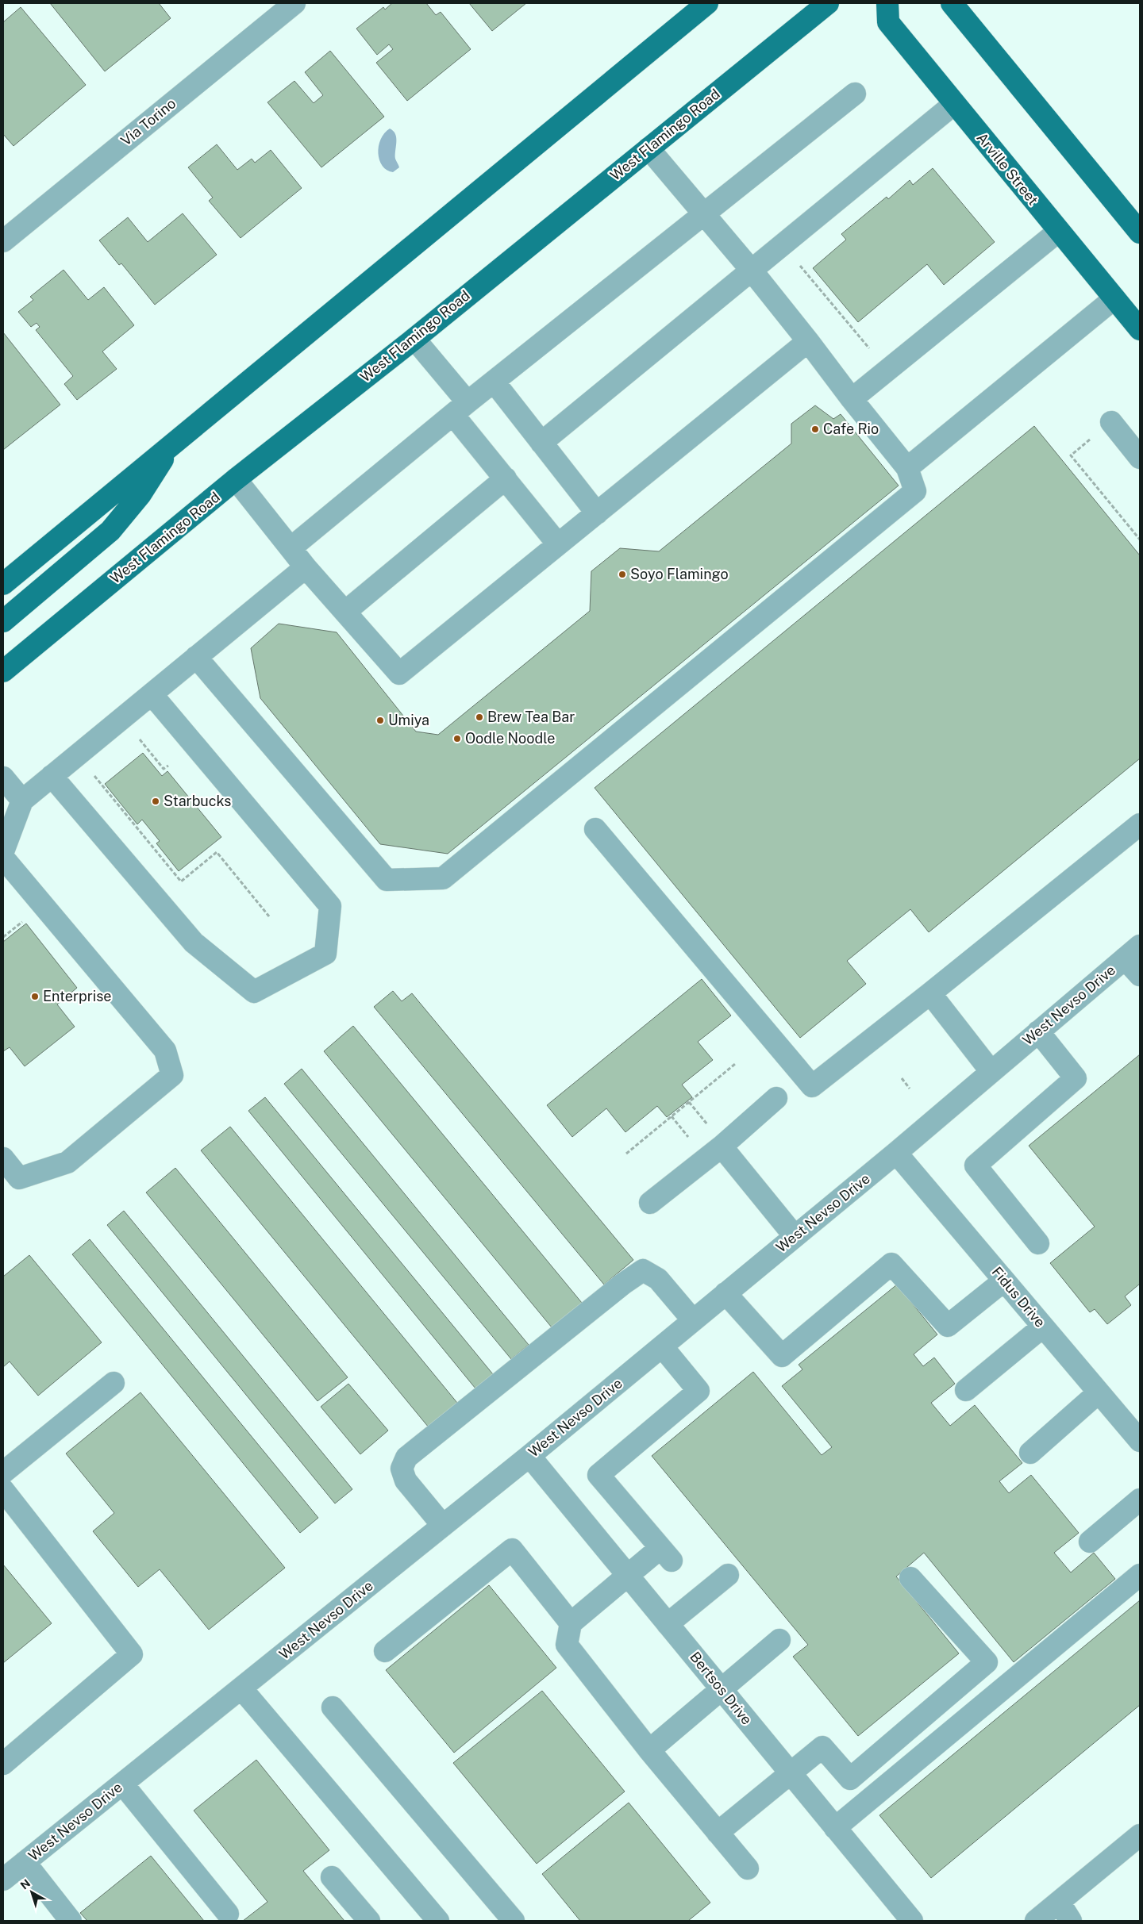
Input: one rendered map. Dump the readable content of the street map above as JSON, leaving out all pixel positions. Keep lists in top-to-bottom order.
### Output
{
  "streets": {
    "main road": ["West Flamingo Road", "Arville Street"],
    "street": [
      "Via Torino",
      "West Nevso Drive",
      "Fidus Drive",
      "Bertsos Drive"
    ]
  },
  "crossings": [
    ["West Nevso Drive", "Fidus Drive"],
    ["West Nevso Drive", "Bertsos Drive"]
  ],
  "places": [
    "Cafe Rio",
    "Soyo Flamingo",
    "Brew Tea Bar",
    "Umiya",
    "Oodle Noodle",
    "Starbucks",
    "Enterprise"
  ],
  "north": "top left"
}
